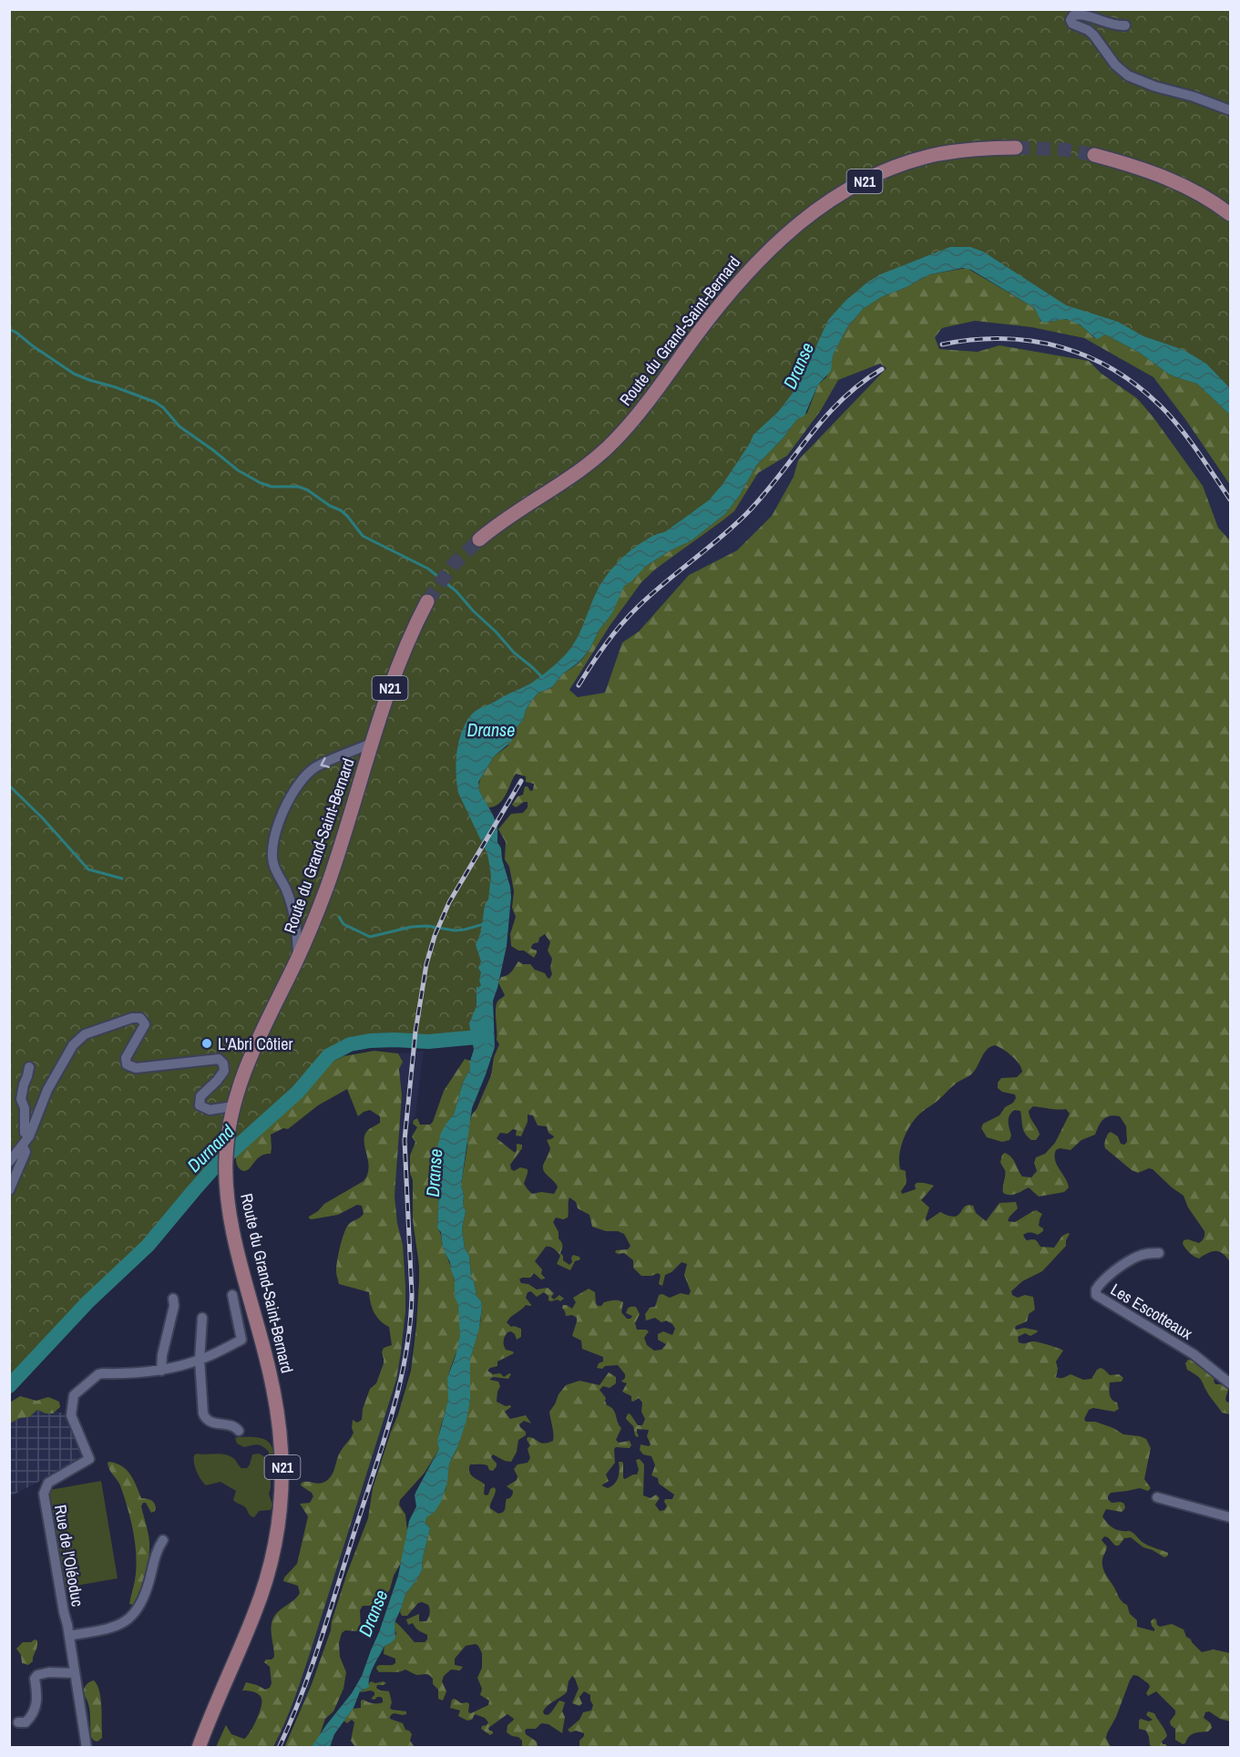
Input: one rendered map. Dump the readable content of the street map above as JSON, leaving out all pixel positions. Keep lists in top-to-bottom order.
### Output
{
  "streets": {
    "main road": ["N21", "Route du Grand-Saint-Bernard"],
    "street": ["Les Escotteaux", "Rue de l'Oléoduc"]
  },
  "water": ["Dranse", "Durnand"],
  "places": ["L'Abri Côtier"]
}
